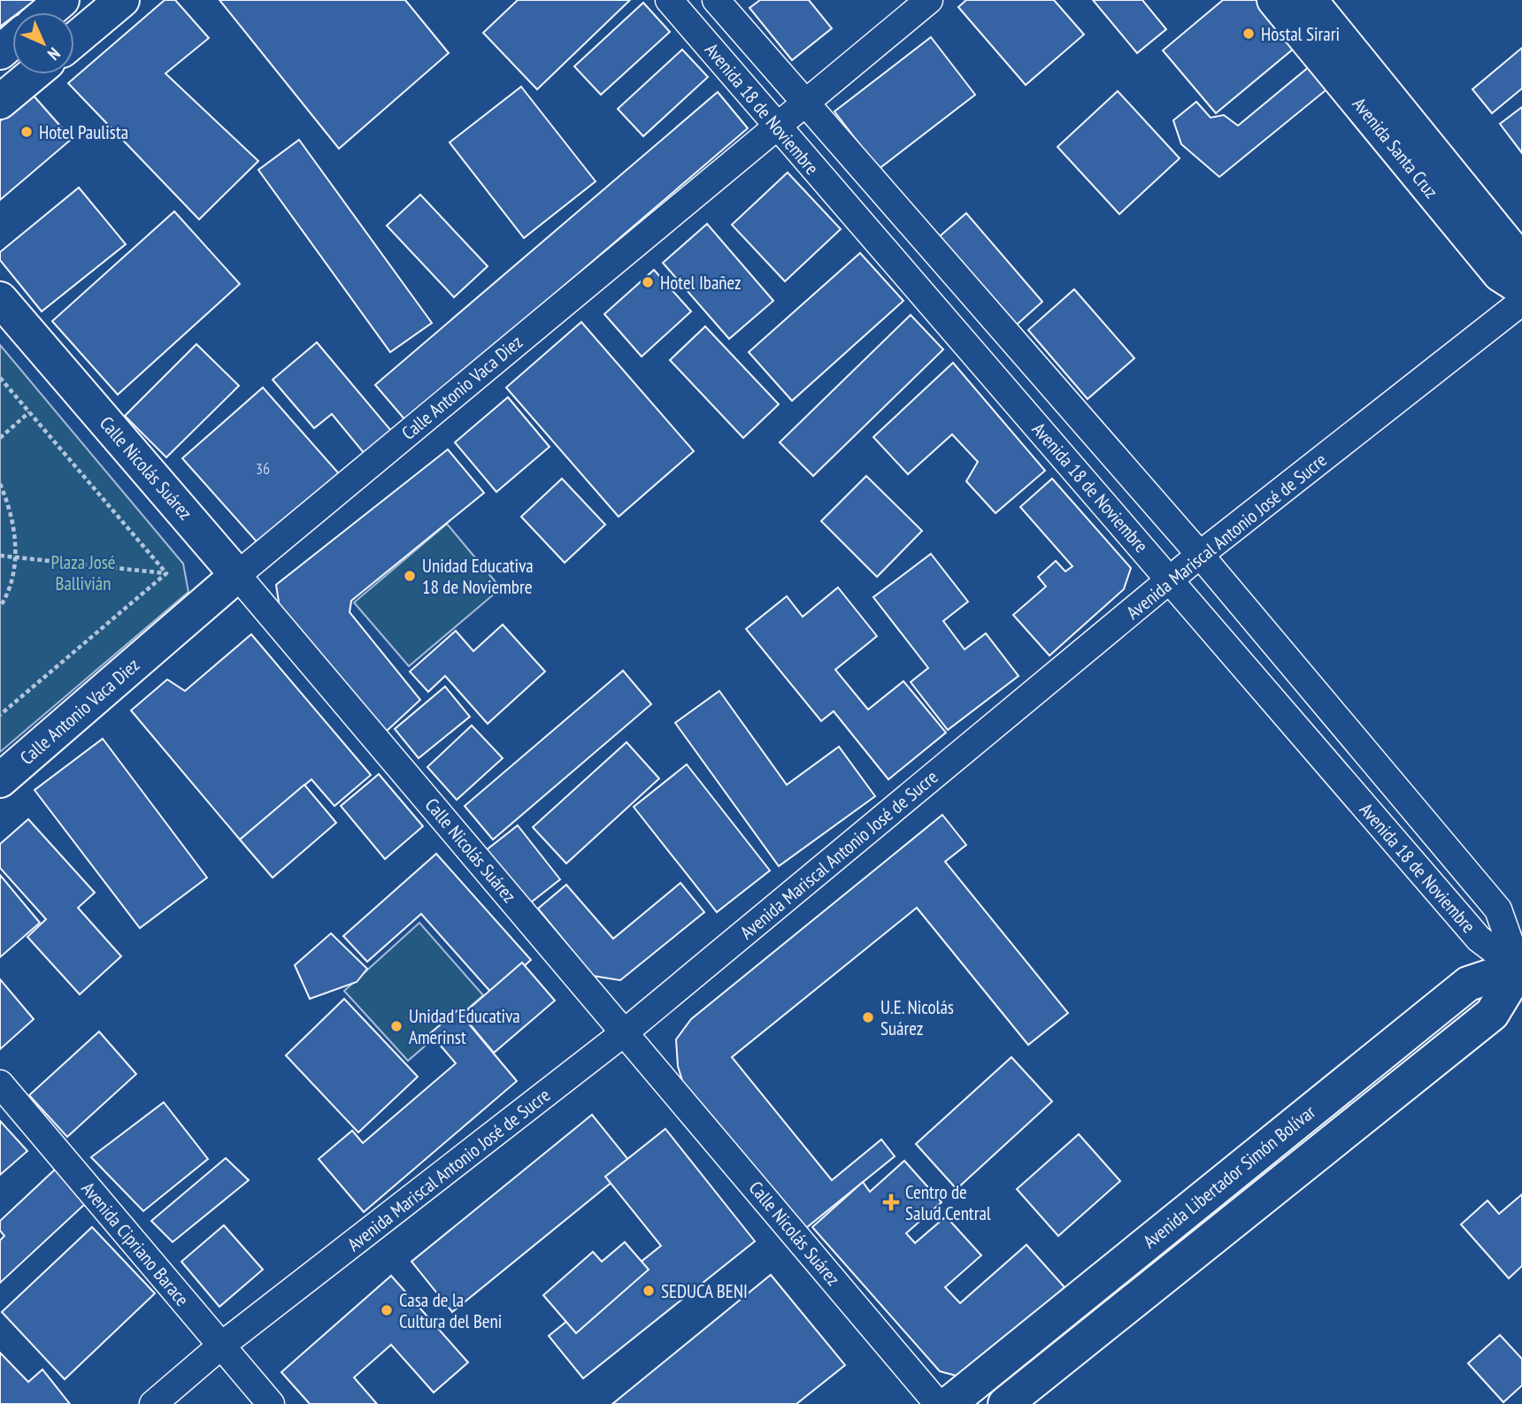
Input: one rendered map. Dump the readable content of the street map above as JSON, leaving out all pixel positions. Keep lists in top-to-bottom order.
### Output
{
  "streets": {
    "main road": [
      "Avenida Santa Cruz",
      "Calle Antonio Vaca Diez",
      "Calle Nicolás Suárez",
      "Avenida Libertador Simón Bolívar"
    ],
    "street": ["Avenida 18 de Noviembre", "Avenida Mariscal Antonio José de Sucre", "Avenida Cipriano Barace"]
  },
  "crossings": [
    ["Avenida 18 de Noviembre", "Calle Antonio Vaca Diez"],
    ["Avenida 18 de Noviembre", "Avenida Mariscal Antonio José de Sucre"],
    ["Avenida 18 de Noviembre", "Avenida Libertador Simón Bolívar"],
    ["Calle Antonio Vaca Diez", "Calle Nicolás Suárez"],
    ["Calle Nicolás Suárez", "Avenida Mariscal Antonio José de Sucre"],
    ["Avenida Mariscal Antonio José de Sucre", "Avenida Cipriano Barace"]
  ],
  "parks": ["Plaza José Ballivián"],
  "places": {
    "other": [
      "Hostal Sirari",
      "Hotel Paulista",
      "Hotel Ibañez",
      "Unidad Educativa 18 de Noviembre",
      "U.E. Nicolás Suárez",
      "Unidad Educativa Amerinst",
      "SEDUCA BENI",
      "Casa de la Cultura del Beni"
    ],
    "health": ["Centro de Salud Central"]
  },
  "house_numbers": ["36"],
  "north": "bottom right"
}
